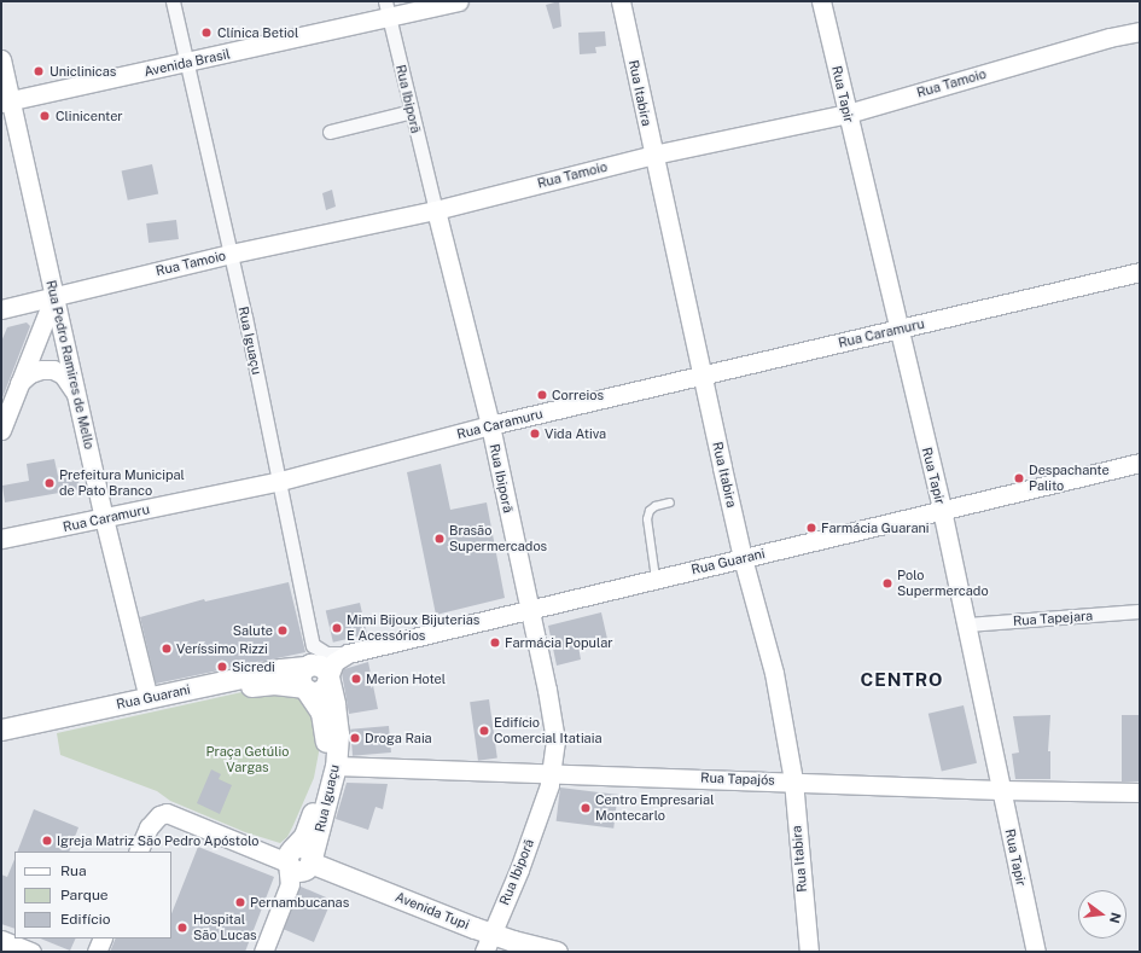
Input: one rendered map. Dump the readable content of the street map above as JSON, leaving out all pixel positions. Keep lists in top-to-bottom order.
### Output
{
  "streets": {
    "main road": ["Rua Iguaçu", "Rua Guarani", "Avenida Tupi"],
    "street": [
      "Avenida Brasil",
      "Rua Tamoio",
      "Rua Itabira",
      "Rua Tapir",
      "Rua Ibiporã",
      "Rua Caramuru",
      "Rua Pedro Ramires de Mello",
      "Rua Tapejara",
      "Rua Tapajós"
    ]
  },
  "crossings": [
    ["Avenida Brasil", "Rua Ibiporã"],
    ["Avenida Brasil", "Rua Iguaçu"],
    ["Avenida Brasil", "Rua Pedro Ramires de Mello"],
    ["Rua Tamoio", "Rua Itabira"],
    ["Rua Tamoio", "Rua Tapir"],
    ["Rua Tamoio", "Rua Ibiporã"],
    ["Rua Tamoio", "Rua Iguaçu"],
    ["Rua Tamoio", "Rua Pedro Ramires de Mello"],
    ["Rua Itabira", "Rua Caramuru"],
    ["Rua Itabira", "Rua Guarani"],
    ["Rua Itabira", "Rua Tapajós"],
    ["Rua Tapir", "Rua Caramuru"],
    ["Rua Tapir", "Rua Guarani"],
    ["Rua Tapir", "Rua Tapejara"],
    ["Rua Tapir", "Rua Tapajós"],
    ["Rua Ibiporã", "Rua Caramuru"],
    ["Rua Ibiporã", "Rua Guarani"],
    ["Rua Ibiporã", "Rua Tapajós"],
    ["Rua Ibiporã", "Avenida Tupi"],
    ["Rua Caramuru", "Rua Iguaçu"],
    ["Rua Caramuru", "Rua Pedro Ramires de Mello"],
    ["Rua Iguaçu", "Rua Guarani"],
    ["Rua Iguaçu", "Rua Tapajós"],
    ["Rua Iguaçu", "Avenida Tupi"],
    ["Rua Pedro Ramires de Mello", "Rua Guarani"]
  ],
  "districts": ["CENTRO"],
  "parks": ["Praça Getúlio Vargas"],
  "places": [
    "Clínica Betiol",
    "Uniclinicas",
    "Clinicenter",
    "Correios",
    "Vida Ativa",
    "Despachante Palito",
    "Prefeitura Municipal de Pato Branco",
    "Farmácia Guarani",
    "Brasão Supermercados",
    "Polo Supermercado",
    "Mimi Bijoux Bijuterias E Acessórios",
    "Salute",
    "Farmácia Popular",
    "Veríssimo Rizzi",
    "Sicredi",
    "Merion Hotel",
    "Edifício Comercial Itatiaia",
    "Droga Raia",
    "Centro Empresarial Montecarlo",
    "Igreja Matriz São Pedro Apóstolo",
    "Pernambucanas",
    "Hospital São Lucas"
  ],
  "legend": ["Rua", "Parque", "Edifício"],
  "north": "right"
}
